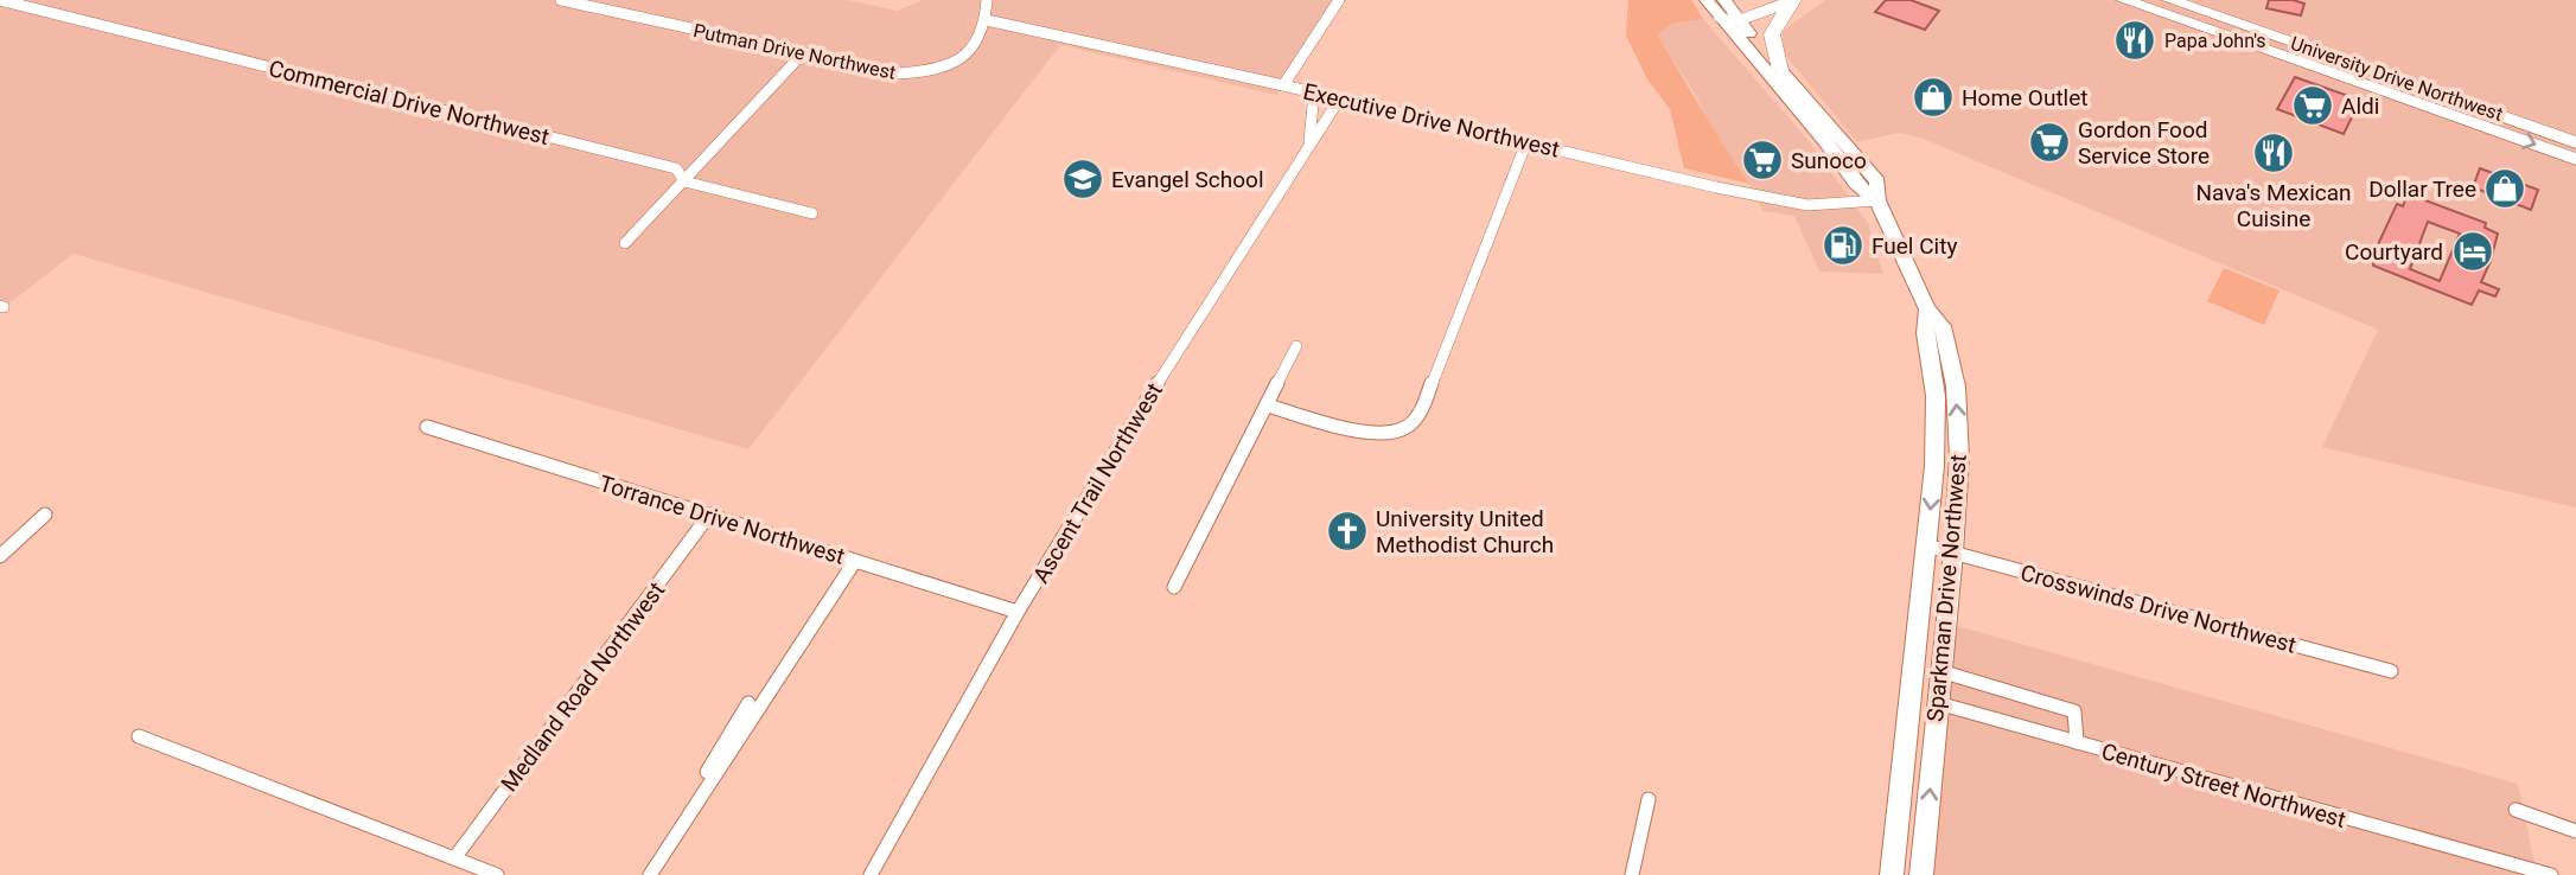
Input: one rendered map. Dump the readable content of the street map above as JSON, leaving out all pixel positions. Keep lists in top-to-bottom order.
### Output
{
  "streets": {
    "highway": ["University Drive Northwest"],
    "main road": ["Sparkman Drive Northwest"],
    "street": [
      "Putman Drive Northwest",
      "Commercial Drive Northwest",
      "Executive Drive Northwest",
      "Ascent Trail Northwest",
      "Torrance Drive Northwest",
      "Crosswinds Drive Northwest",
      "Medland Road Northwest",
      "Century Street Northwest"
    ]
  },
  "crossings": [
    ["Putman Drive Northwest", "Executive Drive Northwest"],
    ["Executive Drive Northwest", "Ascent Trail Northwest"],
    ["Executive Drive Northwest", "Sparkman Drive Northwest"],
    ["Ascent Trail Northwest", "Torrance Drive Northwest"],
    ["Torrance Drive Northwest", "Medland Road Northwest"],
    ["Sparkman Drive Northwest", "Crosswinds Drive Northwest"],
    ["Sparkman Drive Northwest", "Century Street Northwest"]
  ],
  "places": {
    "restaurant": ["Papa John's", "Nava's Mexican Cuisine"],
    "shop": ["Home Outlet", "Dollar Tree"],
    "supermarket": ["Aldi", "Gordon Food Service Store", "Sunoco"],
    "school or university": ["Evangel School"],
    "fuel station": ["Fuel City"],
    "hotel": ["Courtyard"],
    "church": ["University United Methodist Church"]
  }
}
